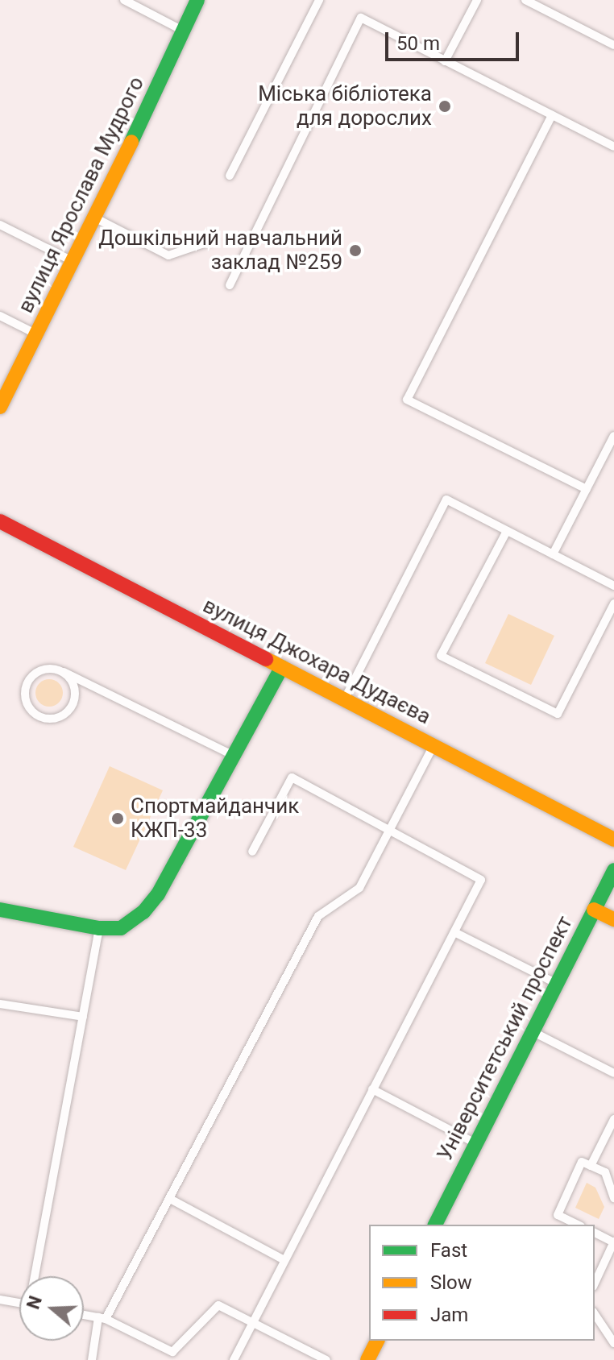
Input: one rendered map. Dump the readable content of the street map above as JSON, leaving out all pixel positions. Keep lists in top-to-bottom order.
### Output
{
  "streets": {
    "street": ["вулиця Ярослава Мудрого", "вулиця Джохара Дудаєва", "Університетський проспект"]
  },
  "places": ["Міська бібліотека для дорослих", "Дошкільний навчальний заклад №259", "Спортмайданчик КЖП-33"],
  "legend": ["Fast", "Slow", "Jam"],
  "scale_bar": "50 m",
  "north": "left"
}
